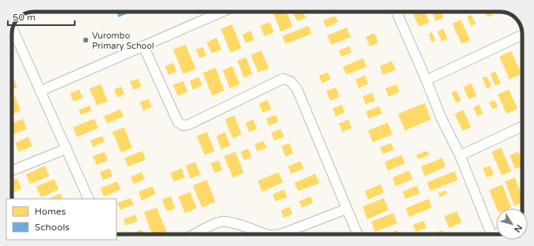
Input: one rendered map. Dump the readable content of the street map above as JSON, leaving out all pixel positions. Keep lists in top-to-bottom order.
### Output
{
  "places": ["Vurombo Primary School"],
  "legend": ["Homes", "Schools"],
  "scale_bar": "50 m",
  "north": "bottom right"
}
